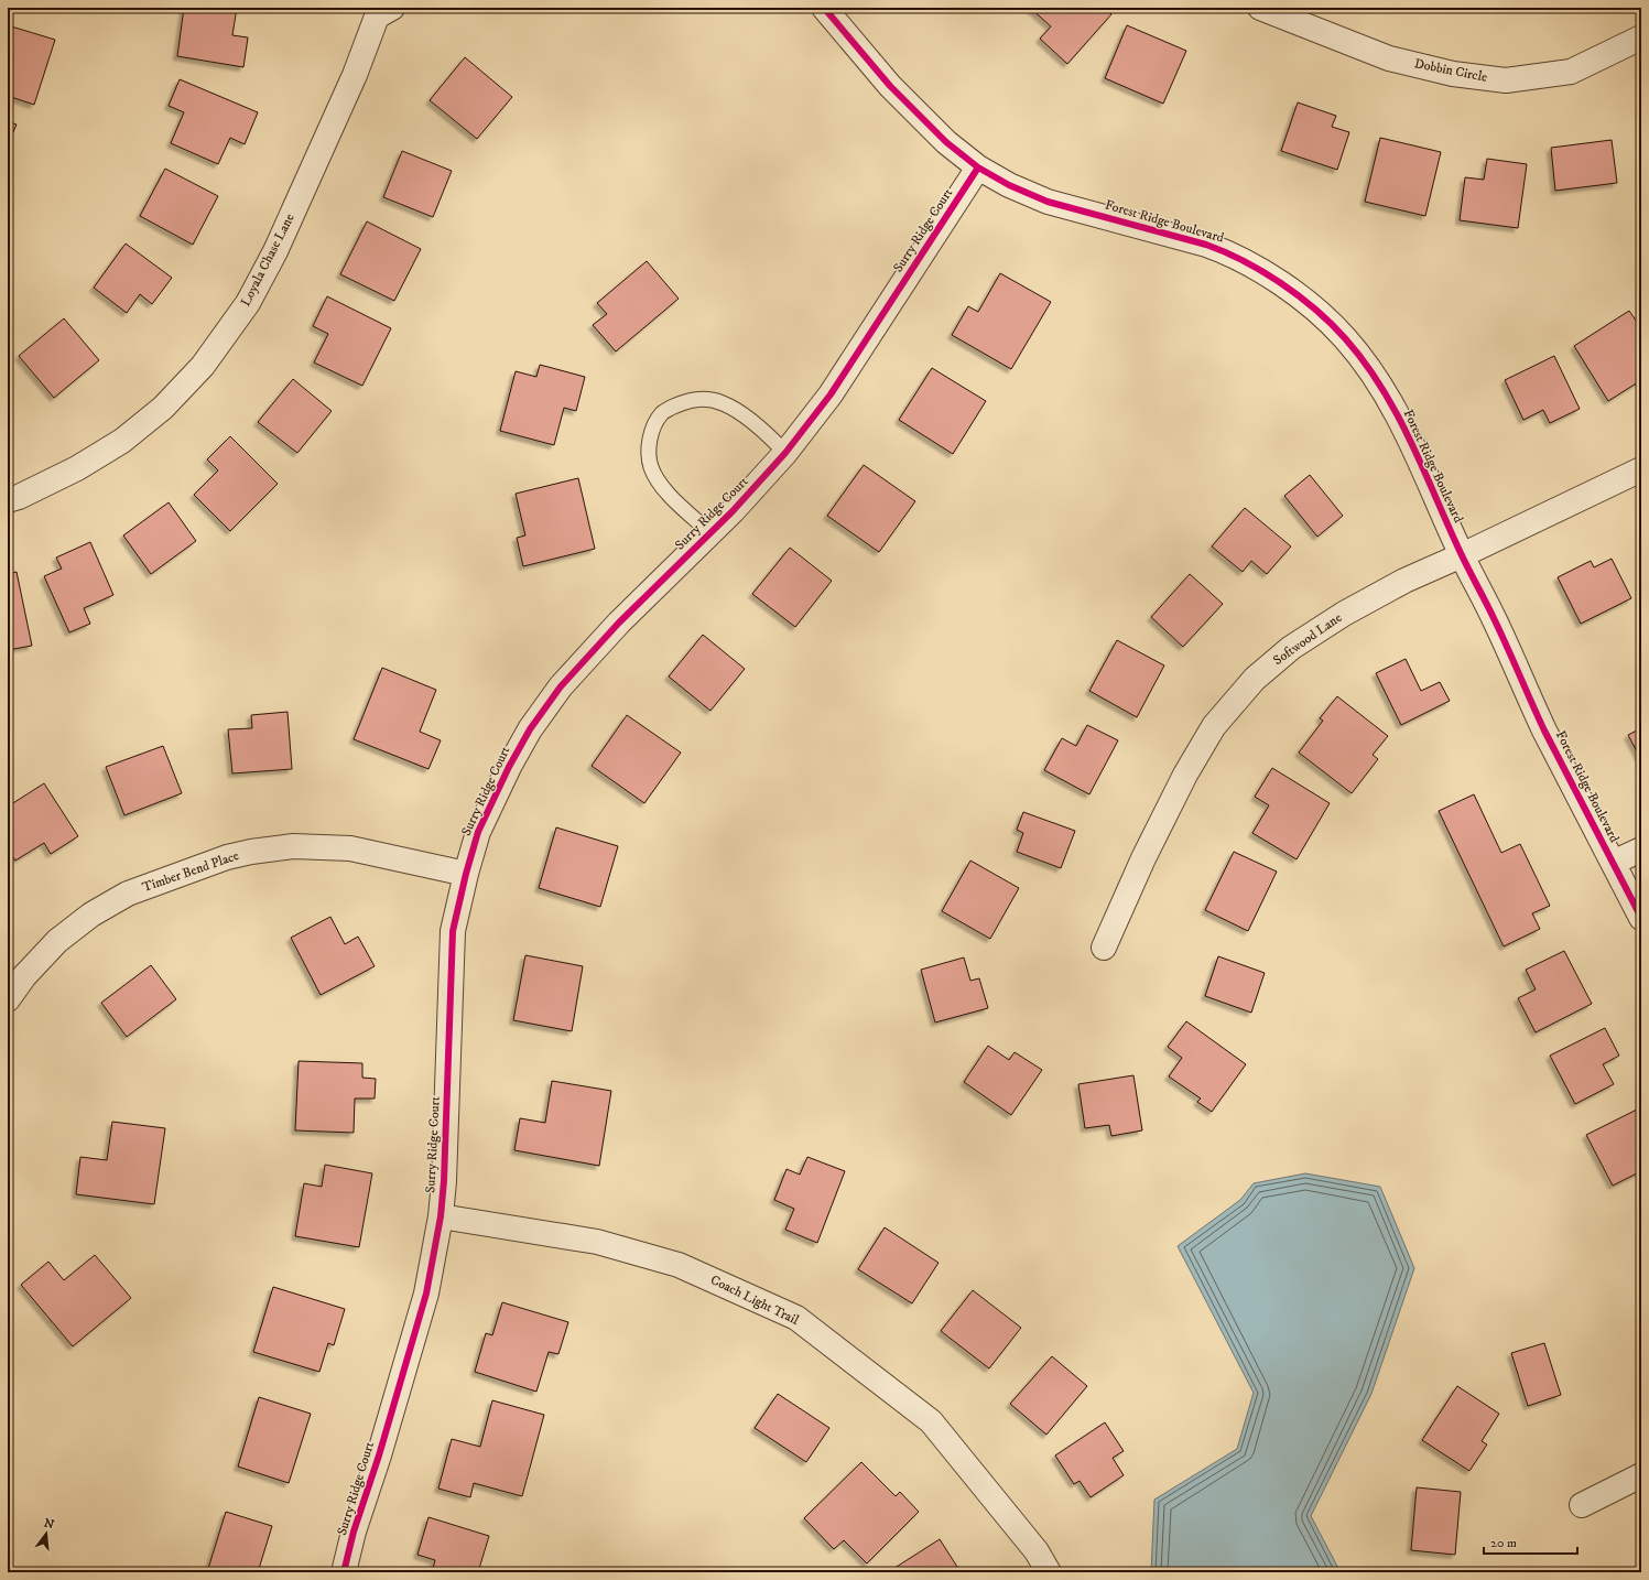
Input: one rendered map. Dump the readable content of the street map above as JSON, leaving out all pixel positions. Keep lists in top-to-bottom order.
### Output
{
  "streets": {
    "street": [
      "Dobbin Circle",
      "Forest Ridge Boulevard",
      "Surry Ridge Court",
      "Loyala Chase Lane",
      "Softwood Lane",
      "Timber Bend Place",
      "Coach Light Trail"
    ]
  },
  "crossings": [
    ["Forest Ridge Boulevard", "Surry Ridge Court"],
    ["Forest Ridge Boulevard", "Softwood Lane"],
    ["Surry Ridge Court", "Timber Bend Place"],
    ["Surry Ridge Court", "Coach Light Trail"]
  ],
  "scale_bar": "20 m",
  "north": "top"
}
